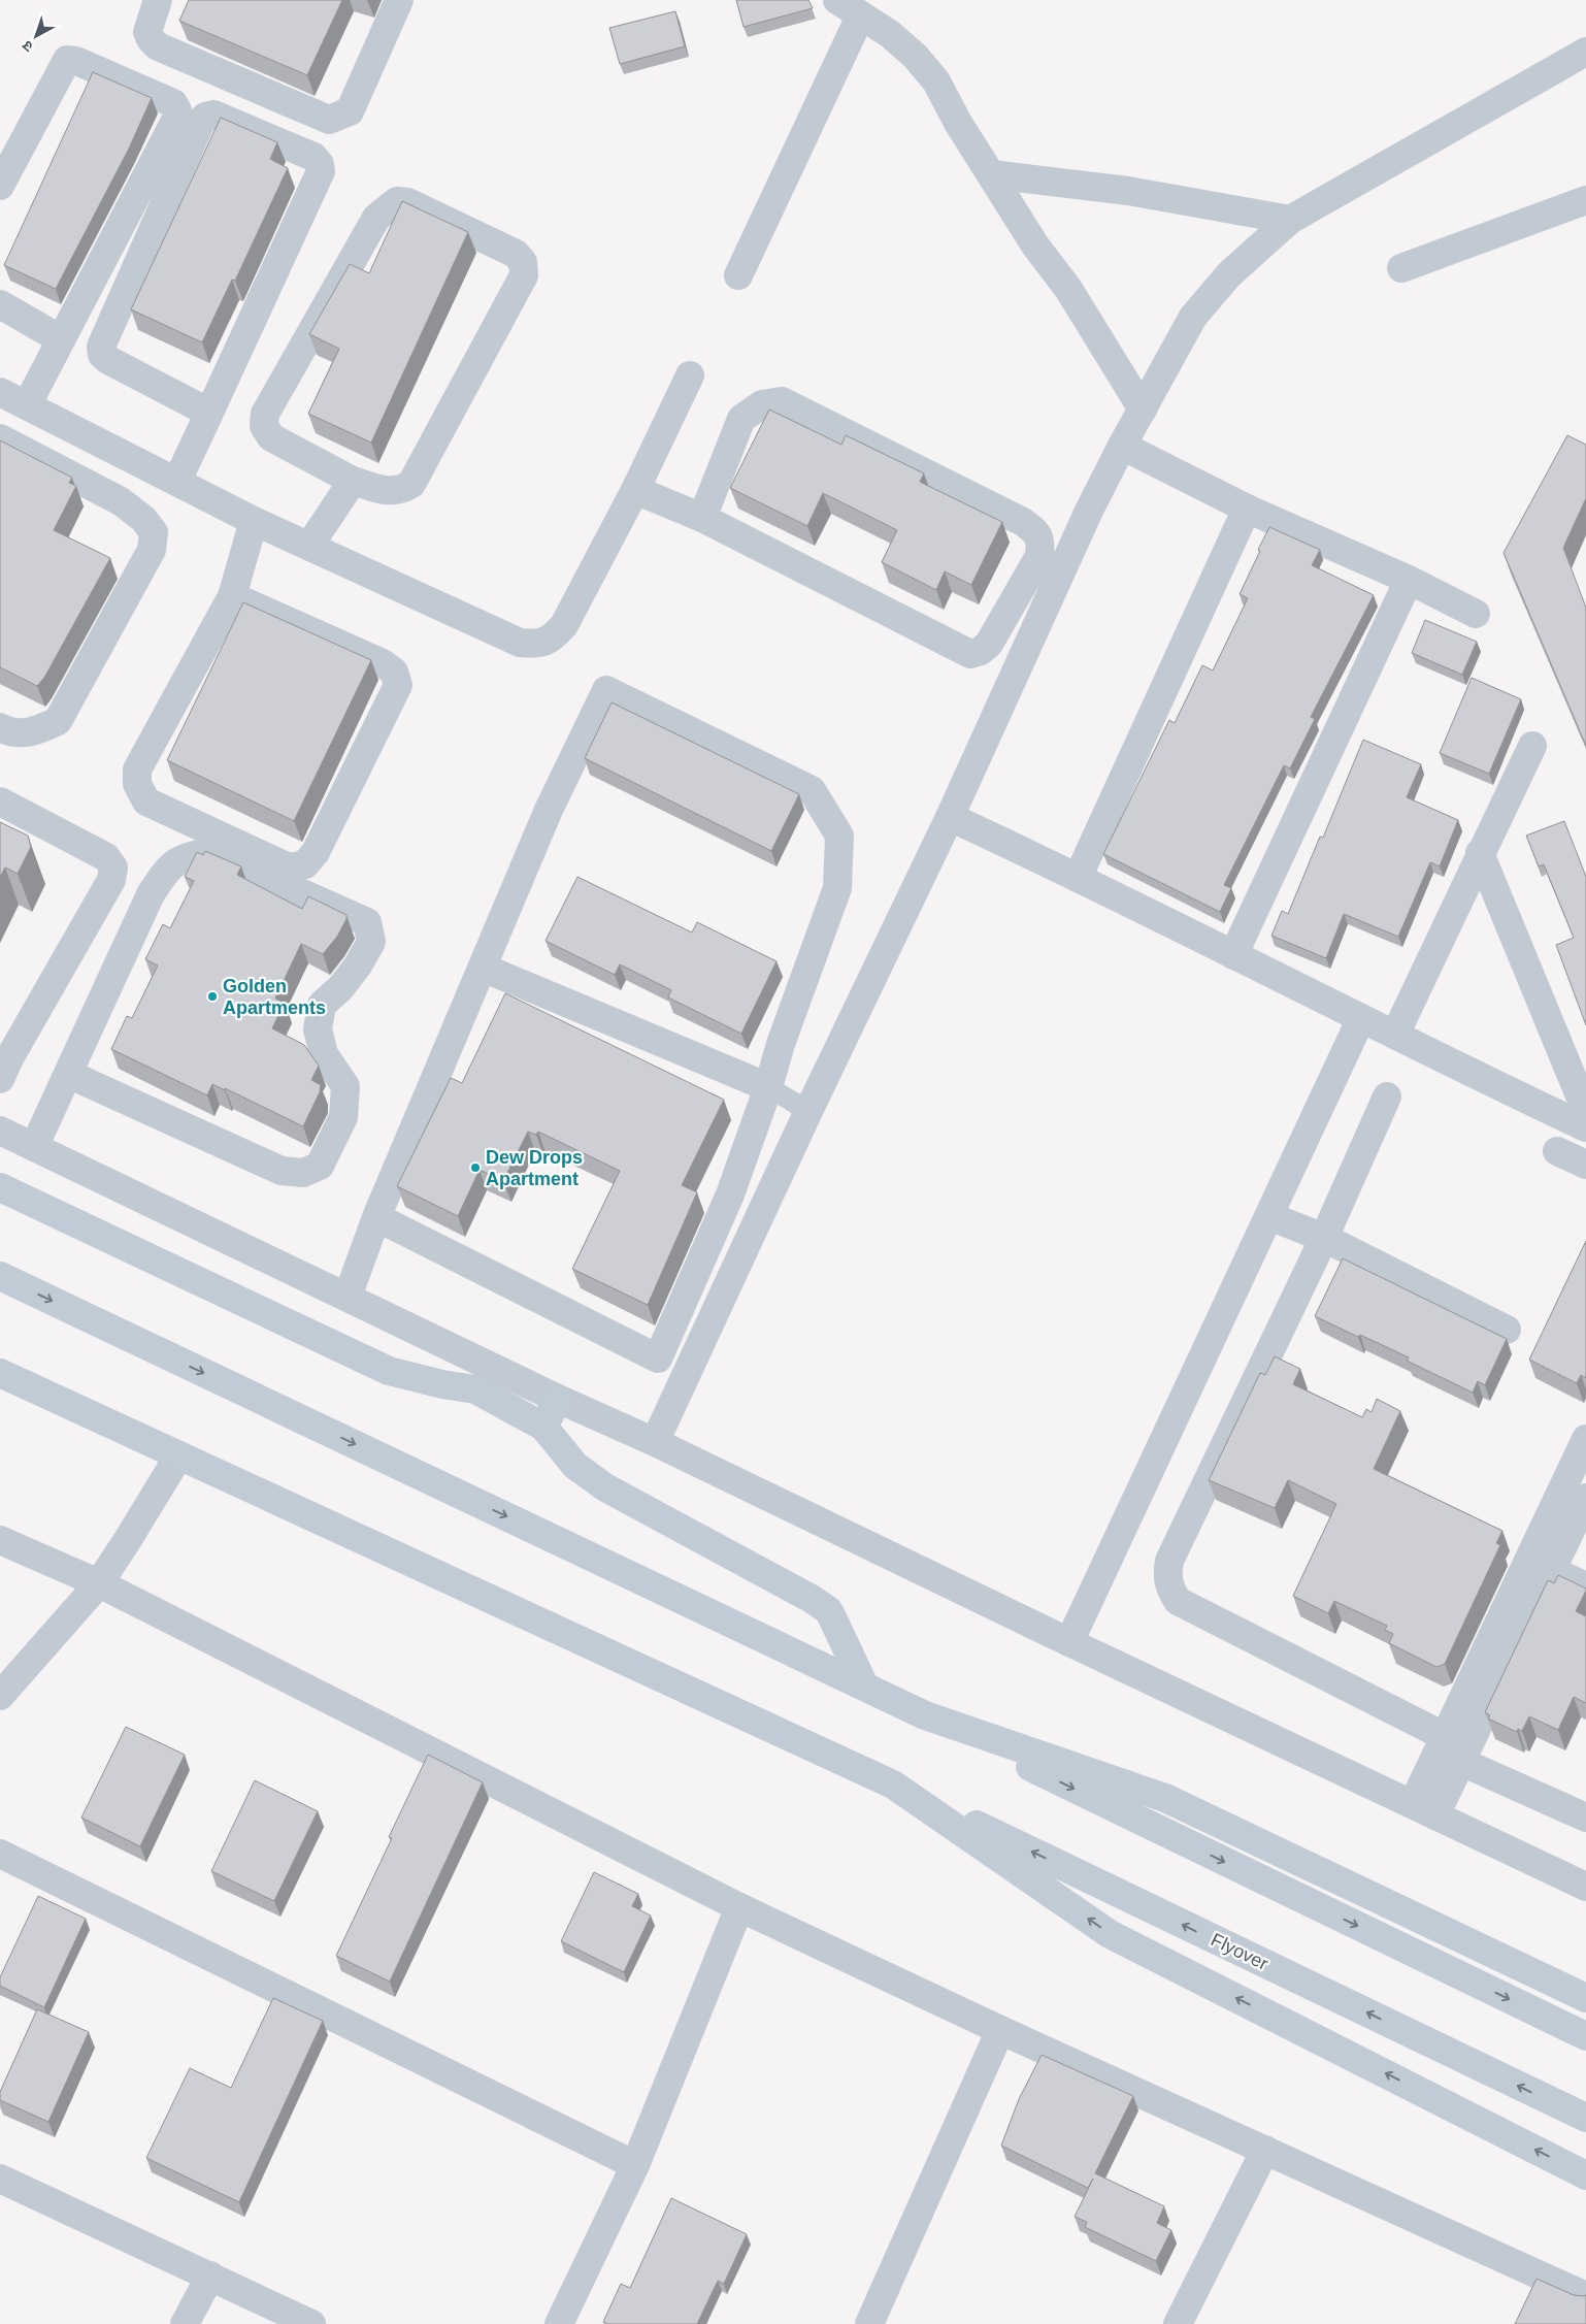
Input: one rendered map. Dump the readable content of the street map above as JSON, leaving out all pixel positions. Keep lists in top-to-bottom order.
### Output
{
  "streets": {
    "main road": ["Flyover"]
  },
  "places": ["Golden Apartments", "Dew Drops Apartment"],
  "north": "bottom left"
}
